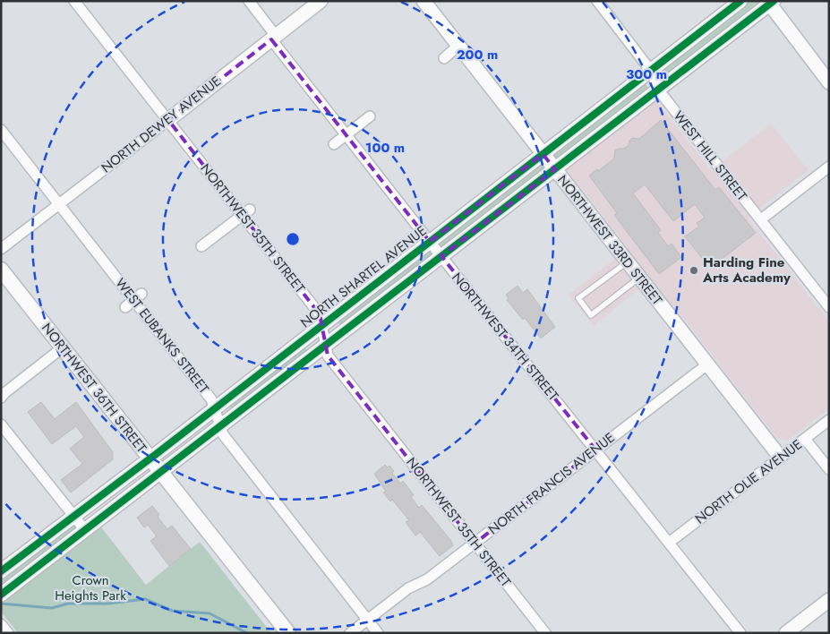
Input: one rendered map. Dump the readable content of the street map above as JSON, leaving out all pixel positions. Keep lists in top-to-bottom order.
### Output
{
  "streets": {
    "main road": ["NORTHWEST 36TH STREET"],
    "street": [
      "NORTH DEWEY AVENUE",
      "WEST HILL STREET",
      "NORTHWEST 35TH STREET",
      "NORTHWEST 33RD STREET",
      "NORTH SHARTEL AVENUE",
      "WEST EUBANKS STREET",
      "NORTHWEST 34TH STREET",
      "NORTH OLIE AVENUE",
      "NORTH FRANCIS AVENUE"
    ]
  },
  "crossings": [
    ["NORTH DEWEY AVENUE", "NORTHWEST 35TH STREET"],
    ["NORTH DEWEY AVENUE", "WEST EUBANKS STREET"],
    ["NORTH DEWEY AVENUE", "NORTHWEST 34TH STREET"],
    ["WEST HILL STREET", "NORTH SHARTEL AVENUE"],
    ["NORTHWEST 35TH STREET", "NORTH SHARTEL AVENUE"],
    ["NORTHWEST 35TH STREET", "NORTH FRANCIS AVENUE"],
    ["NORTHWEST 33RD STREET", "NORTH SHARTEL AVENUE"],
    ["NORTHWEST 33RD STREET", "NORTH OLIE AVENUE"],
    ["NORTHWEST 33RD STREET", "NORTH FRANCIS AVENUE"],
    ["NORTH SHARTEL AVENUE", "WEST EUBANKS STREET"],
    ["NORTH SHARTEL AVENUE", "NORTHWEST 34TH STREET"],
    ["NORTH SHARTEL AVENUE", "NORTHWEST 36TH STREET"],
    ["WEST EUBANKS STREET", "NORTH FRANCIS AVENUE"],
    ["NORTHWEST 34TH STREET", "NORTH OLIE AVENUE"],
    ["NORTHWEST 34TH STREET", "NORTH FRANCIS AVENUE"]
  ],
  "parks": ["Crown Heights Park"],
  "places": ["Harding Fine Arts Academy"],
  "rings": ["200 m", "300 m", "100 m"]
}
